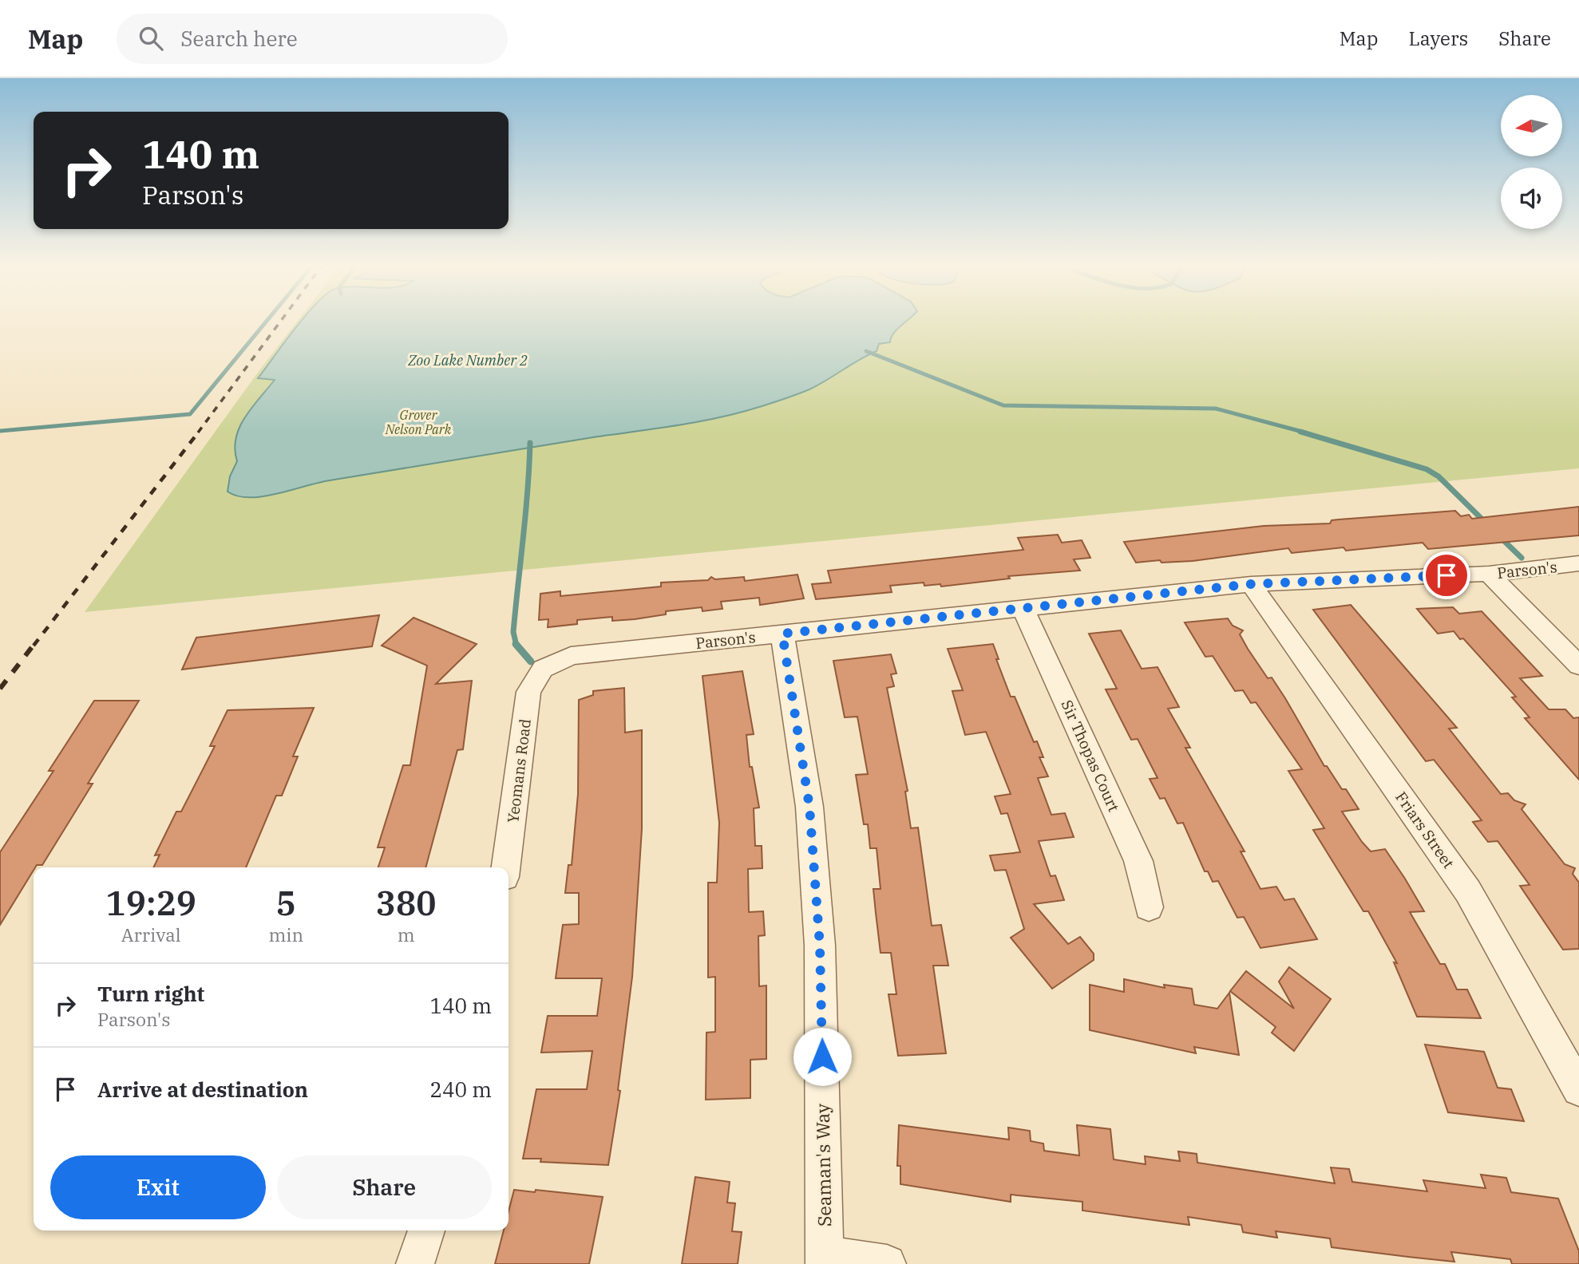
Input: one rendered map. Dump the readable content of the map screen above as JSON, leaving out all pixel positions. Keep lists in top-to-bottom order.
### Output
{
  "streets": {
    "street": [
      "Parson's",
      "Sir Thopas Court",
      "Yeomans Road",
      "Friars Street",
      "Seaman's Way"
    ]
  },
  "crossings": [
    ["Parson's", "Sir Thopas Court"],
    ["Parson's", "Yeomans Road"],
    ["Parson's", "Friars Street"],
    ["Parson's", "Seaman's Way"]
  ],
  "water": ["Zoo Lake Number 2"],
  "parks": ["Grover Nelson Park"],
  "north": "left",
  "page": {
    "header": "Map",
    "search": "Search here",
    "nav": ["Map", "Layers", "Share"],
    "turn": ["140 m", "Parson's"],
    "eta": [
      "19:29",
      "Arrival",
      "5",
      "min",
      "380",
      "m"
    ],
    "list": [
      {
        "name": "Turn right",
        "note": "Parson's",
        "value": "140 m"
      },
      {
        "name": "Arrive at destination",
        "value": "240 m"
      }
    ],
    "buttons": ["Exit", "Share"]
  }
}
